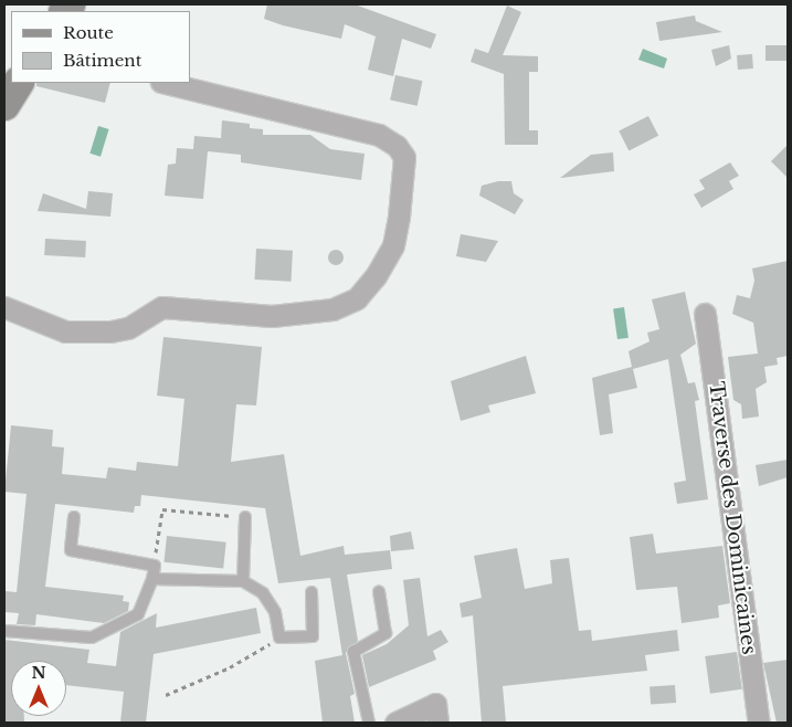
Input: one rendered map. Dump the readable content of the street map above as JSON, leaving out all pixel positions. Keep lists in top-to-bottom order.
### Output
{
  "streets": {
    "street": ["Traverse des Dominicaines"]
  },
  "legend": ["Route", "Bâtiment"],
  "north": "top"
}
